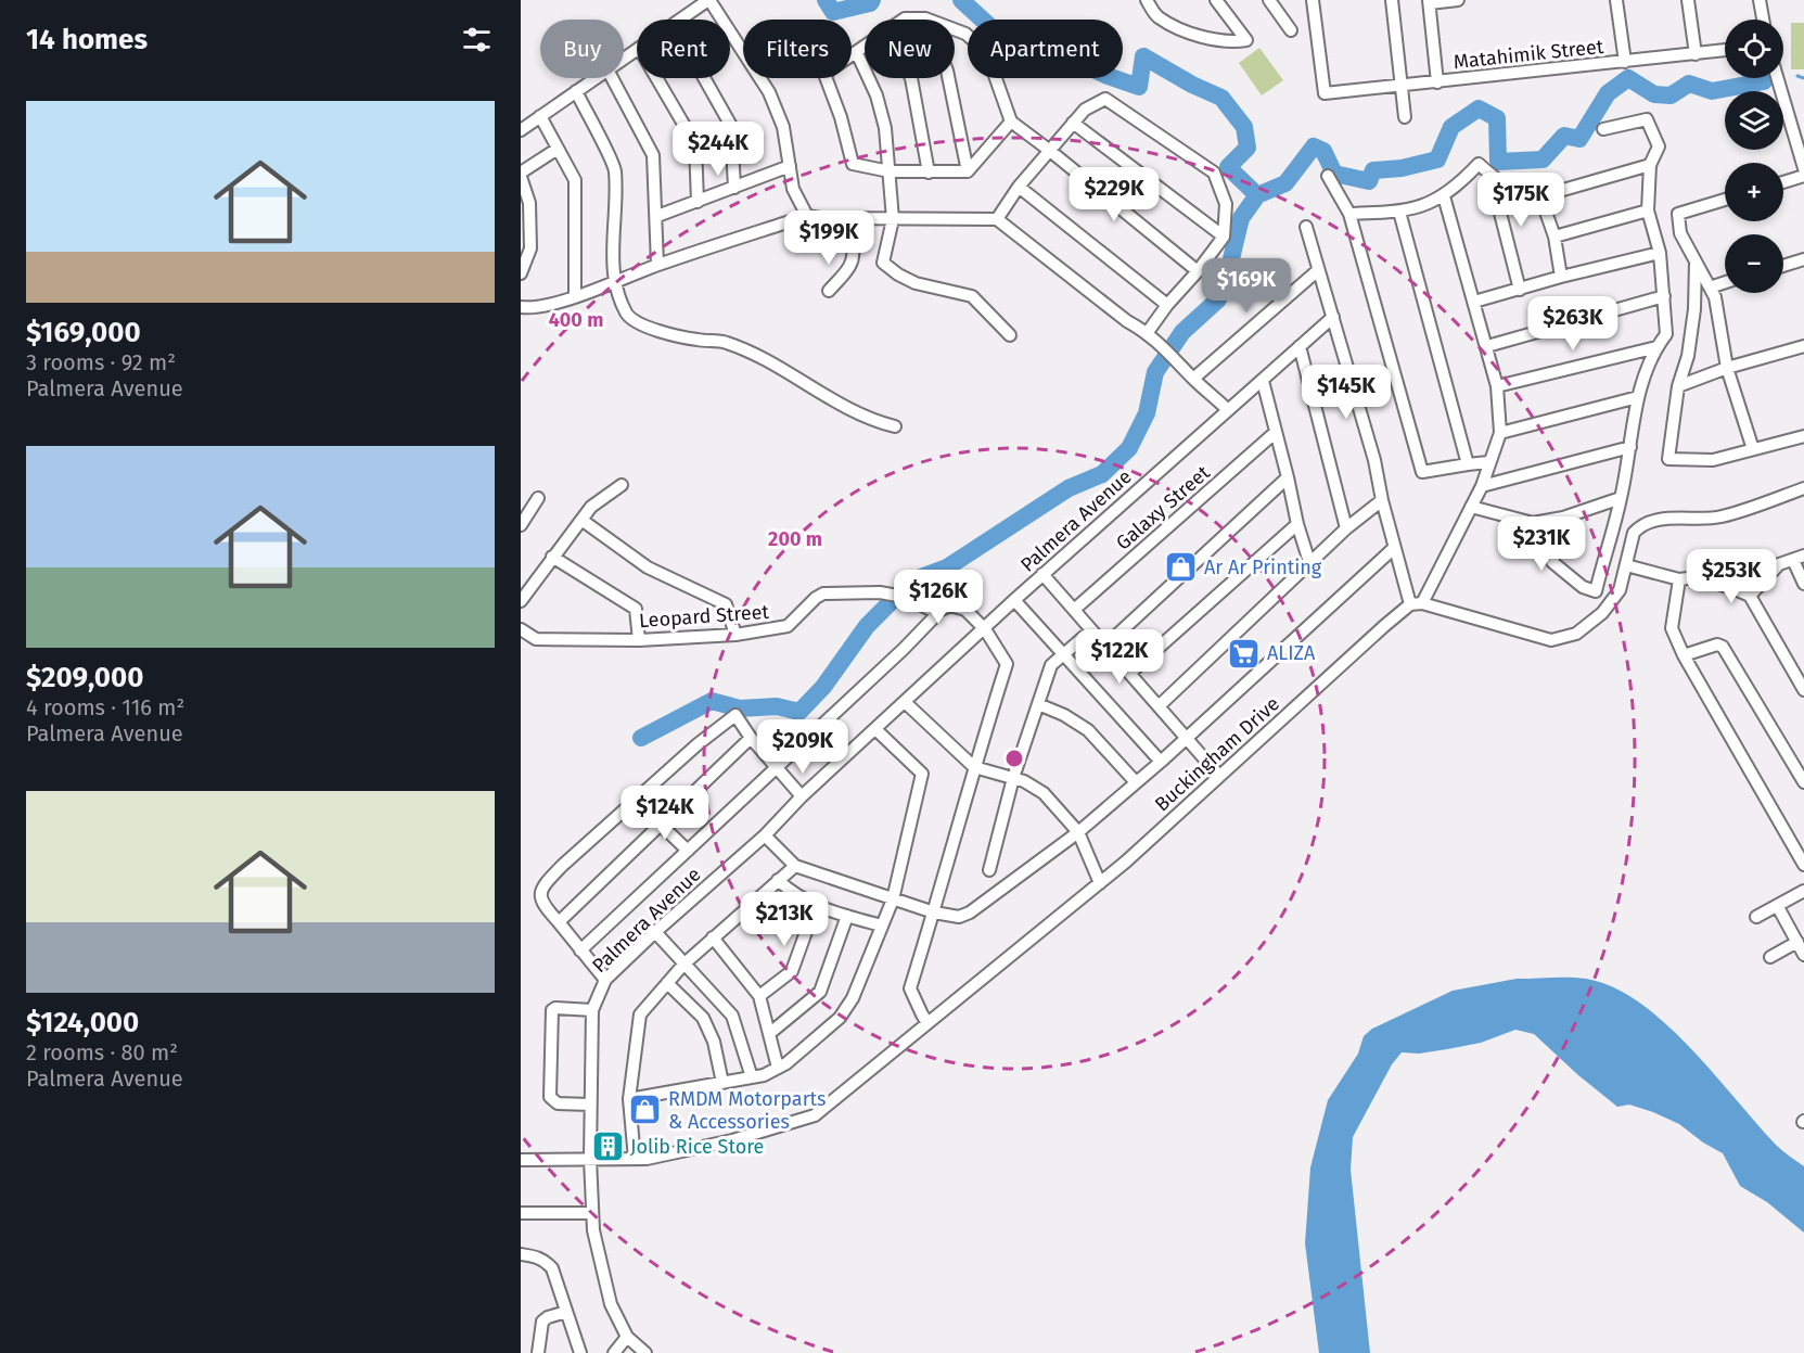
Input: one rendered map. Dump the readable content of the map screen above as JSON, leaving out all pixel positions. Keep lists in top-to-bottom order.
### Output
{
  "streets": {
    "street": [
      "Matahimik Street",
      "Galaxy Street",
      "Palmera Avenue",
      "Leopard Street",
      "Buckingham Drive"
    ]
  },
  "crossings": [
    ["Palmera Avenue", "Leopard Street"],
    ["Palmera Avenue", "Buckingham Drive"],
    ["Leopard Street", "Buckingham Drive"]
  ],
  "places": {
    "shop": ["Ar Ar Printing", "RMDM Motorparts & Accessories"],
    "supermarket": ["ALIZA"],
    "building": ["Jolib Rice Store"]
  },
  "page": {
    "heading": "14 homes",
    "map_buttons": ["+", "−"],
    "chip": [
      "Buy",
      "Rent",
      "Filters",
      "New",
      "Apartment"
    ],
    "list": [
      {
        "name": "$169,000",
        "note": "3 rooms · 92 m² · Palmera Avenue"
      },
      {
        "name": "$209,000",
        "note": "4 rooms · 116 m² · Palmera Avenue"
      },
      {
        "name": "$124,000",
        "note": "2 rooms · 80 m² · Palmera Avenue"
      }
    ],
    "price": [
      "$244K",
      "$229K",
      "$175K",
      "$199K",
      "$169K",
      "$263K",
      "$145K",
      "$231K",
      "$253K",
      "$126K",
      "$122K",
      "$209K",
      "$124K",
      "$213K"
    ]
  },
  "rings": ["400 m", "200 m"]
}
